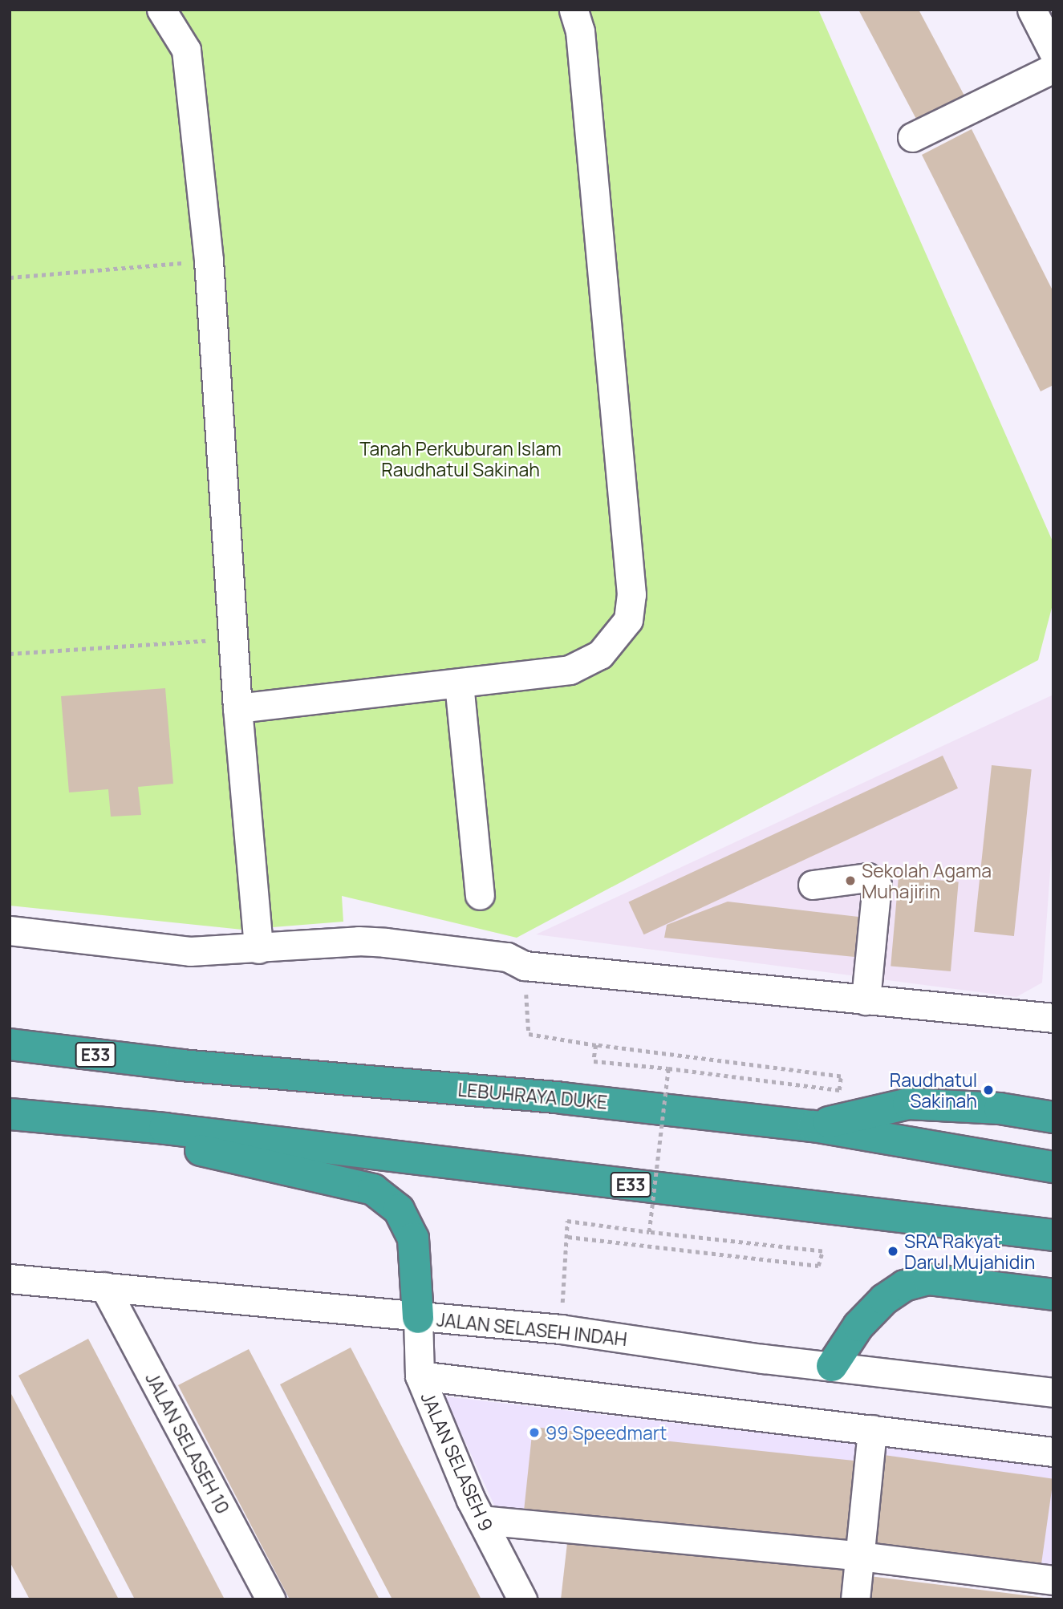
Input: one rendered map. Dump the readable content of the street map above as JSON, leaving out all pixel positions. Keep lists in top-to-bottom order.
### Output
{
  "streets": {
    "highway": ["E33", "LEBUHRAYA DUKE"],
    "street": ["JALAN SELASEH INDAH", "JALAN SELASEH 10", "JALAN SELASEH 9"]
  },
  "crossings": [
    ["JALAN SELASEH INDAH", "JALAN SELASEH 10"],
    ["JALAN SELASEH INDAH", "JALAN SELASEH 9"]
  ],
  "parks": ["Tanah Perkuburan Islam Raudhatul Sakinah"],
  "places": [
    "Sekolah Agama Muhajirin",
    "Raudhatul Sakinah",
    "SRA Rakyat Darul Mujahidin",
    "99 Speedmart"
  ]
}
